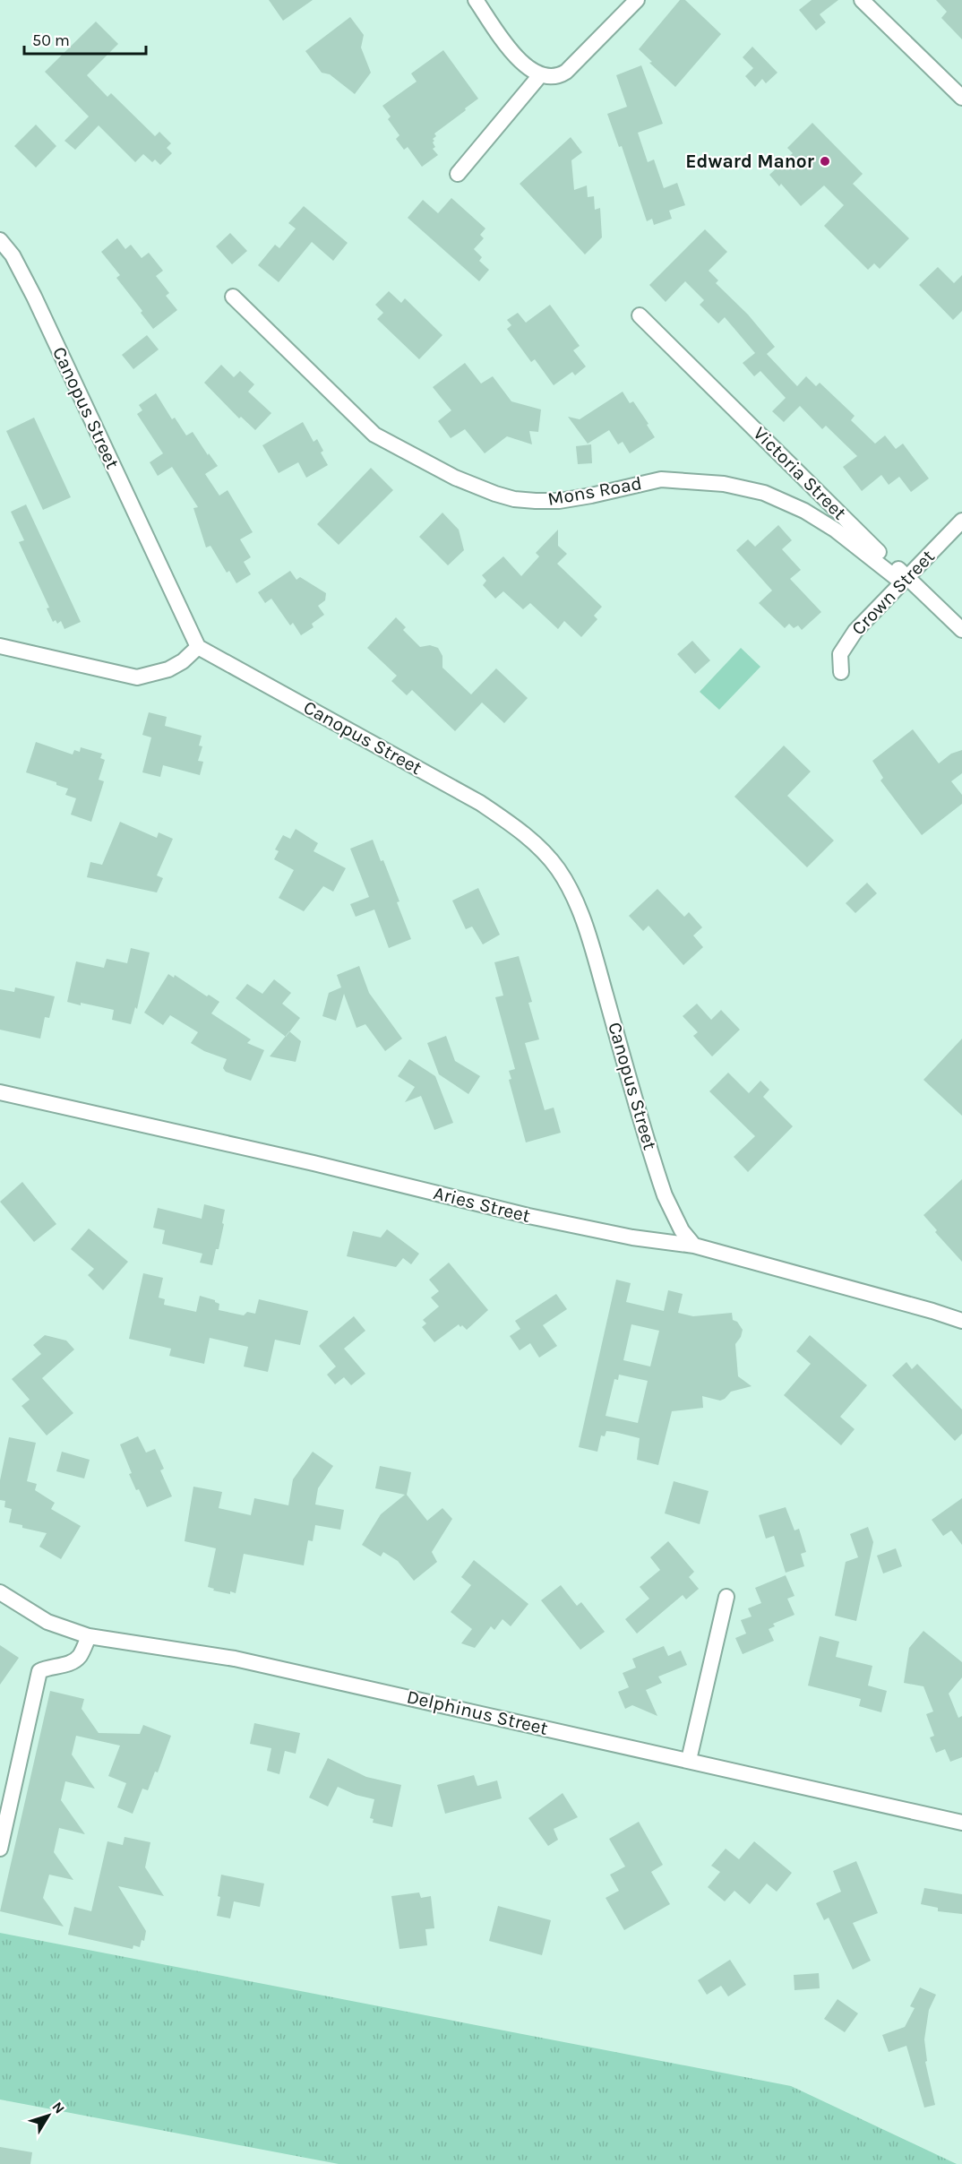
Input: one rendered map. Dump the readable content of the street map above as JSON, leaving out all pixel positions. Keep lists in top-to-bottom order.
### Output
{
  "streets": {
    "street": [
      "Canopus Street",
      "Victoria Street",
      "Mons Road",
      "Crown Street",
      "Aries Street",
      "Delphinus Street"
    ]
  },
  "crossings": [
    ["Canopus Street", "Aries Street"],
    ["Victoria Street", "Mons Road"],
    ["Victoria Street", "Crown Street"],
    ["Mons Road", "Crown Street"]
  ],
  "places": ["Edward Manor"],
  "scale_bar": "50 m",
  "north": "top right"
}
